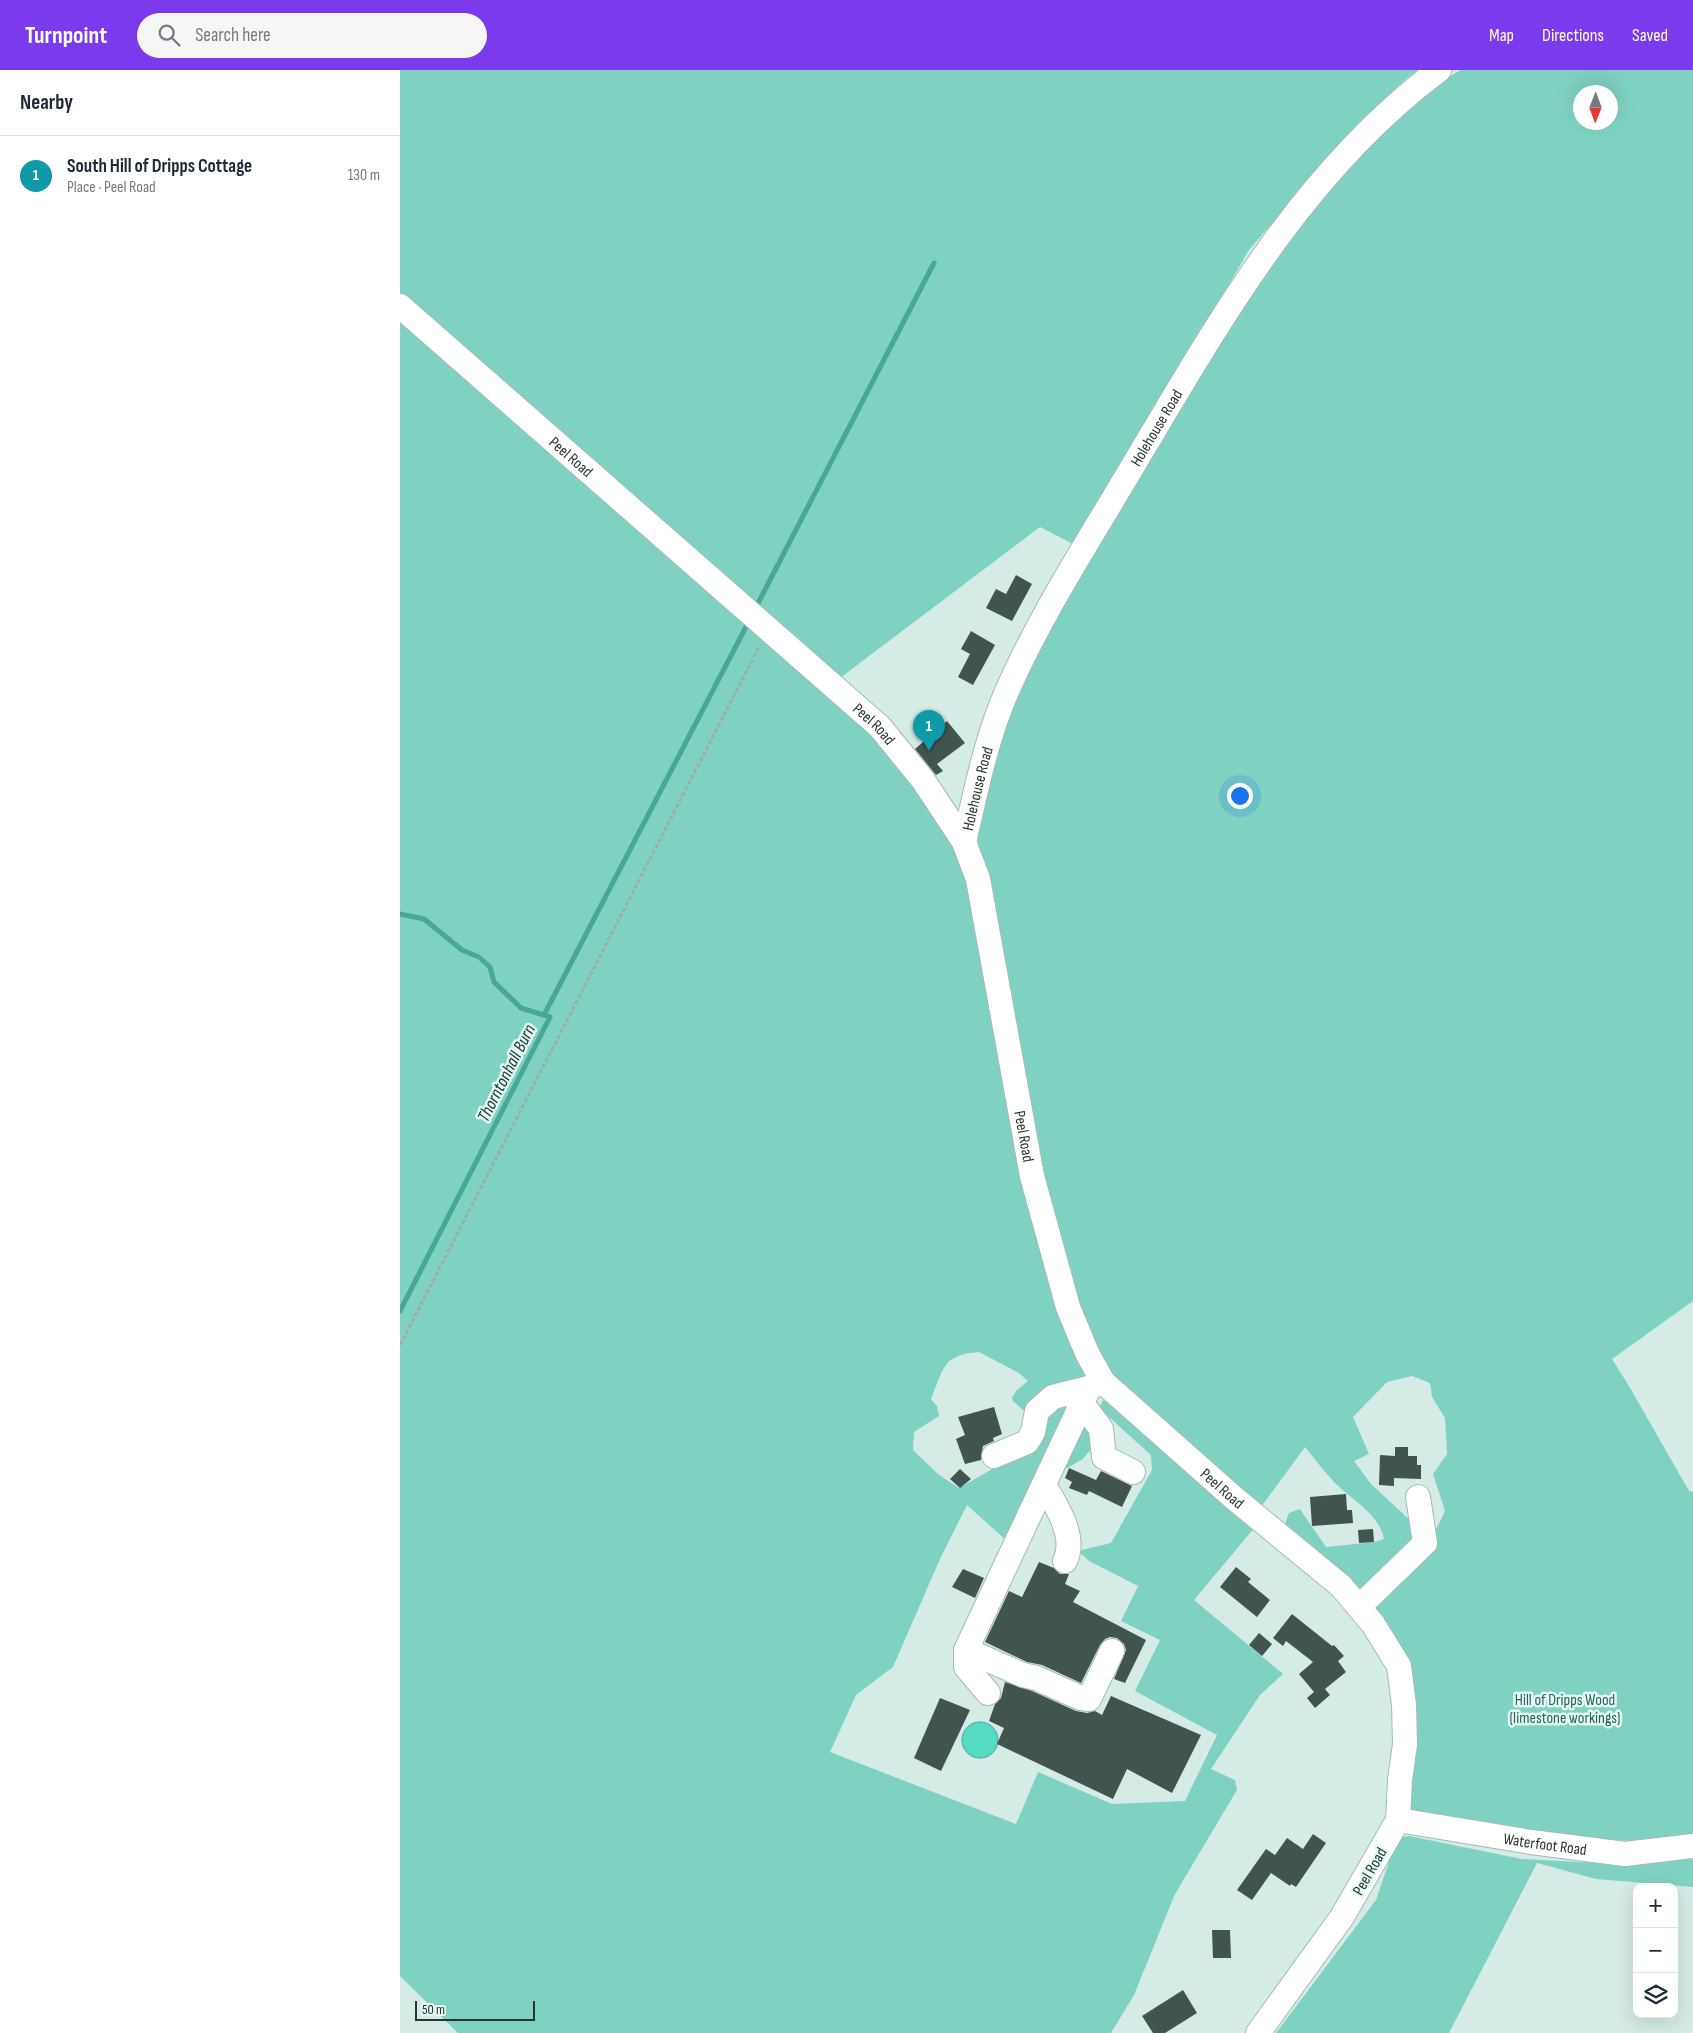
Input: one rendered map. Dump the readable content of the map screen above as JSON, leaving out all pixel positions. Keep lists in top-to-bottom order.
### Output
{
  "streets": {
    "street": ["Holehouse Road", "Peel Road", "Waterfoot Road"]
  },
  "crossings": [
    ["Holehouse Road", "Peel Road"],
    ["Peel Road", "Waterfoot Road"]
  ],
  "water": ["Thorntonhall Burn"],
  "parks": ["Hill of Dripps Wood (limestone workings)"],
  "scale_bar": "50 m",
  "north": "bottom",
  "page": {
    "header": "Turnpoint",
    "search": "Search here",
    "nav": ["Map", "Directions", "Saved"],
    "heading": "Nearby",
    "list": [
      {
        "mark": "1",
        "name": "South Hill of Dripps Cottage",
        "note": "Place · Peel Road",
        "value": "130 m"
      }
    ],
    "pins": "1",
    "map_buttons": ["+", "−"],
    "scale": "50 m"
  }
}
